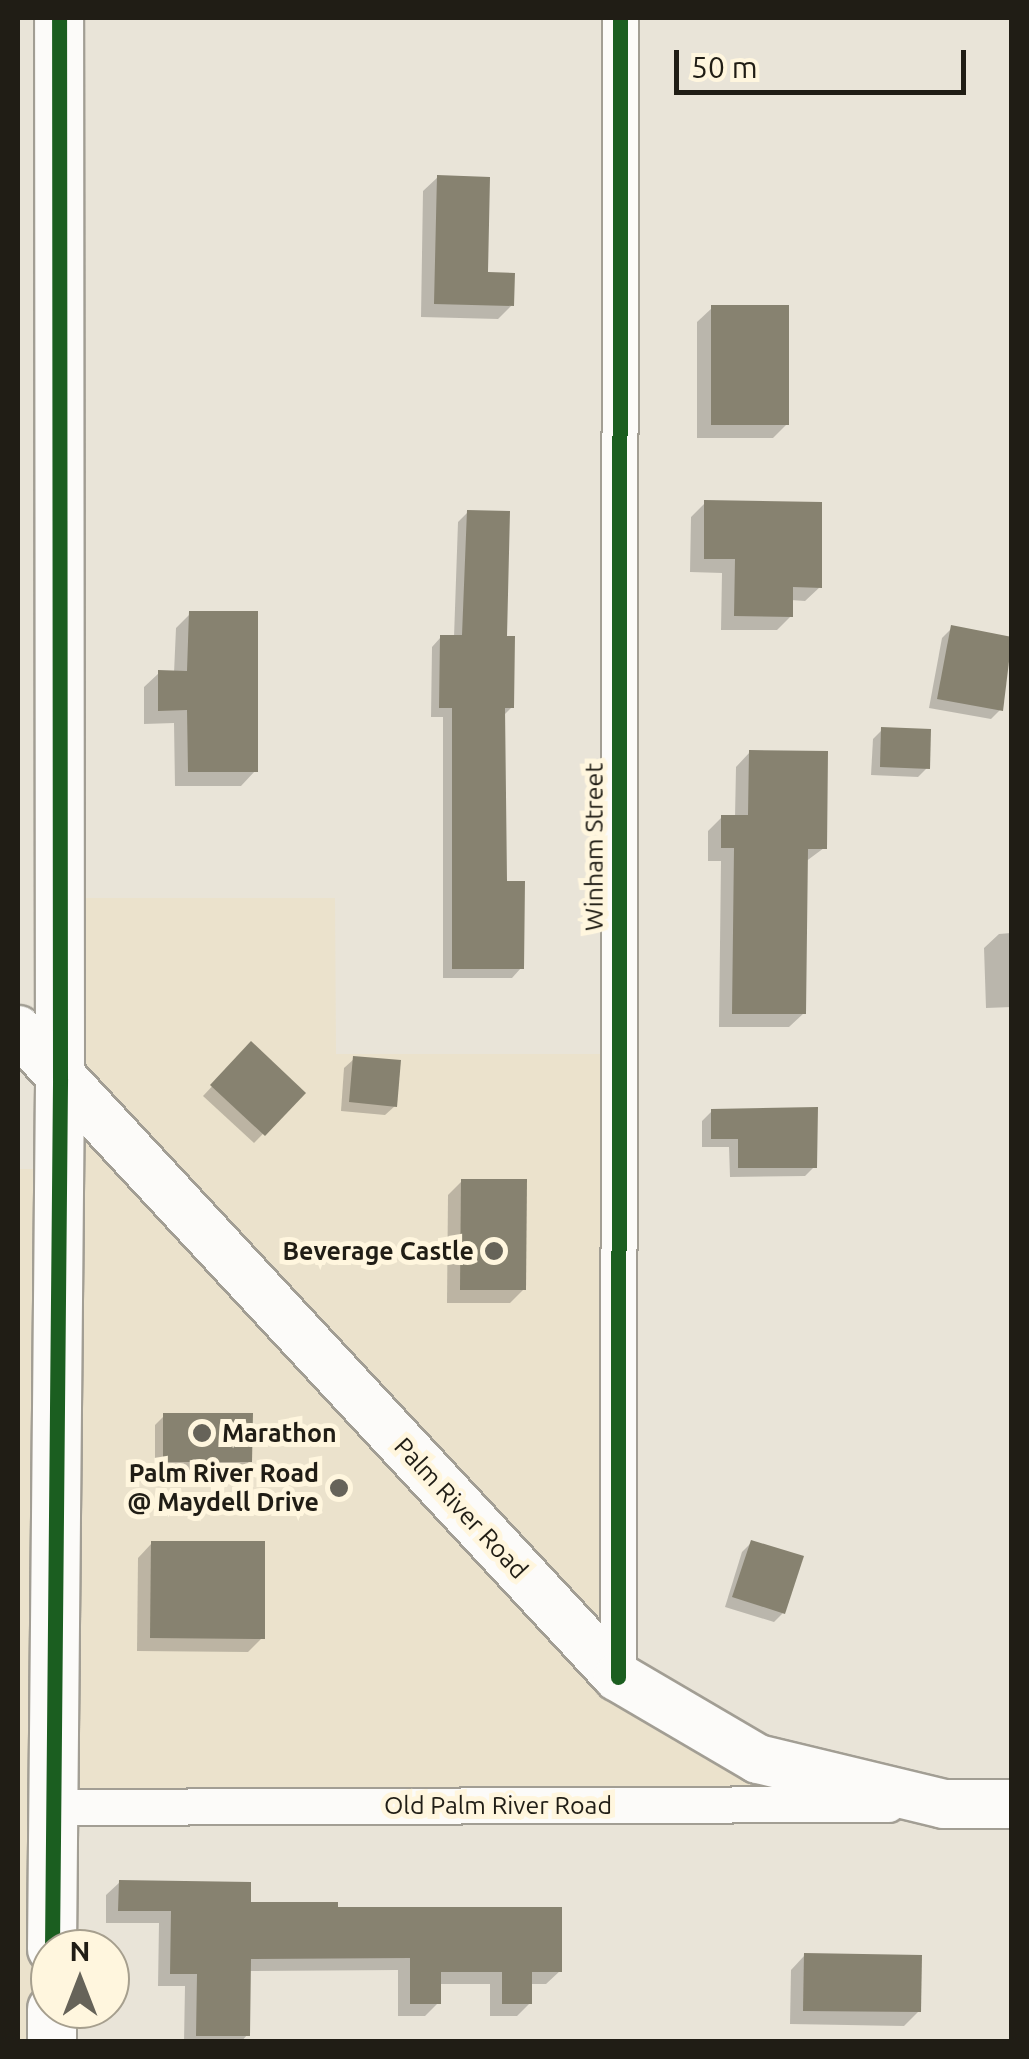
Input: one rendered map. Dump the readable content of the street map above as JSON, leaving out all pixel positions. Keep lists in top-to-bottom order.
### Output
{
  "streets": {
    "street": ["Winham Street", "Palm River Road", "Old Palm River Road"]
  },
  "crossings": [
    ["Winham Street", "Palm River Road"],
    ["Palm River Road", "Old Palm River Road"]
  ],
  "places": ["Beverage Castle", "Marathon", "Palm River Road @ Maydell Drive"],
  "scale_bar": "50 m",
  "north": "top"
}
